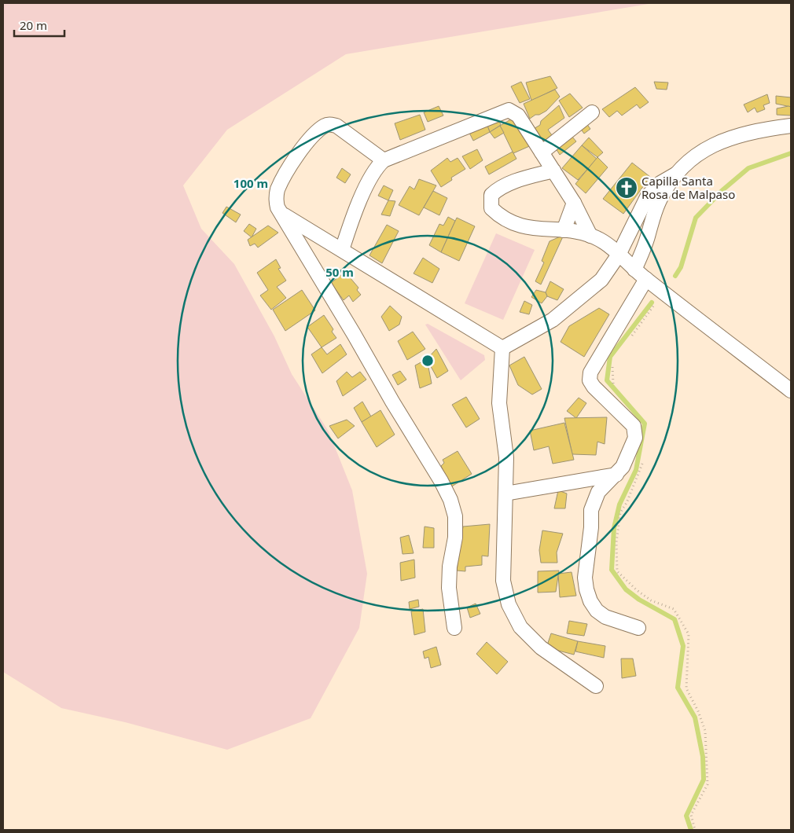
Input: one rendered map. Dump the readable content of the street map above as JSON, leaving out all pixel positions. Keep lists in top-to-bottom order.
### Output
{
  "places": {
    "church": ["Capilla Santa Rosa de Malpaso"]
  },
  "scale_bar": "20 m",
  "rings": ["100 m", "50 m"]
}
